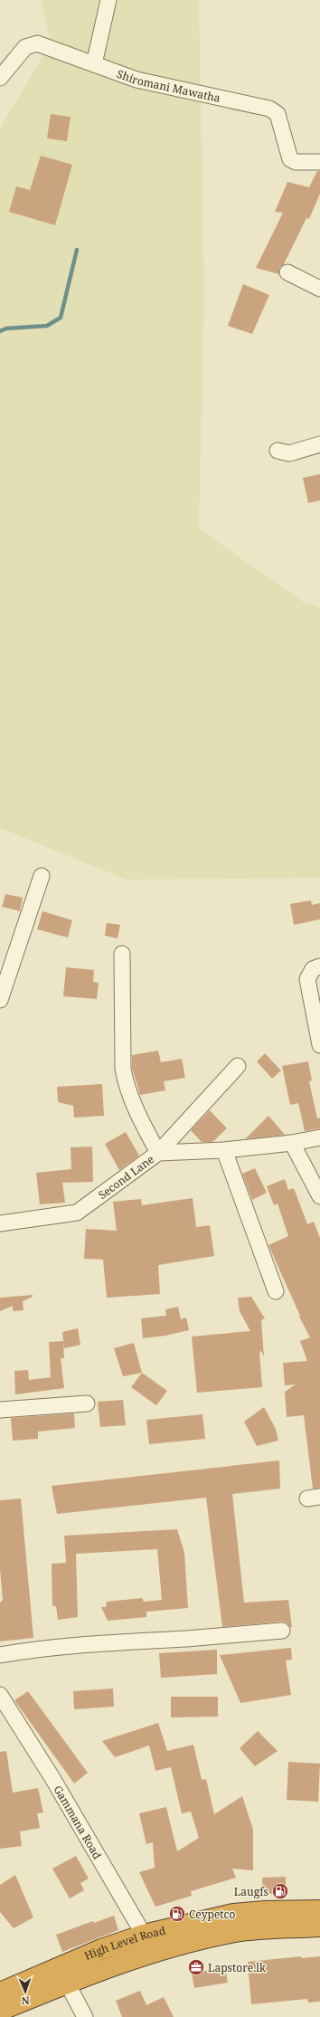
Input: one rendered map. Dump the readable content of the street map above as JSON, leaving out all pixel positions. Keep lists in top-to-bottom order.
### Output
{
  "streets": {
    "highway": ["High Level Road"],
    "street": ["Shiromani Mawatha", "Second Lane", "Gammana Road"]
  },
  "crossings": [
    ["Gammana Road", "High Level Road"]
  ],
  "places": {
    "fuel station": ["Laugfs", "Ceypetco"],
    "office": ["Lapstore.lk"]
  },
  "north": "bottom"
}
